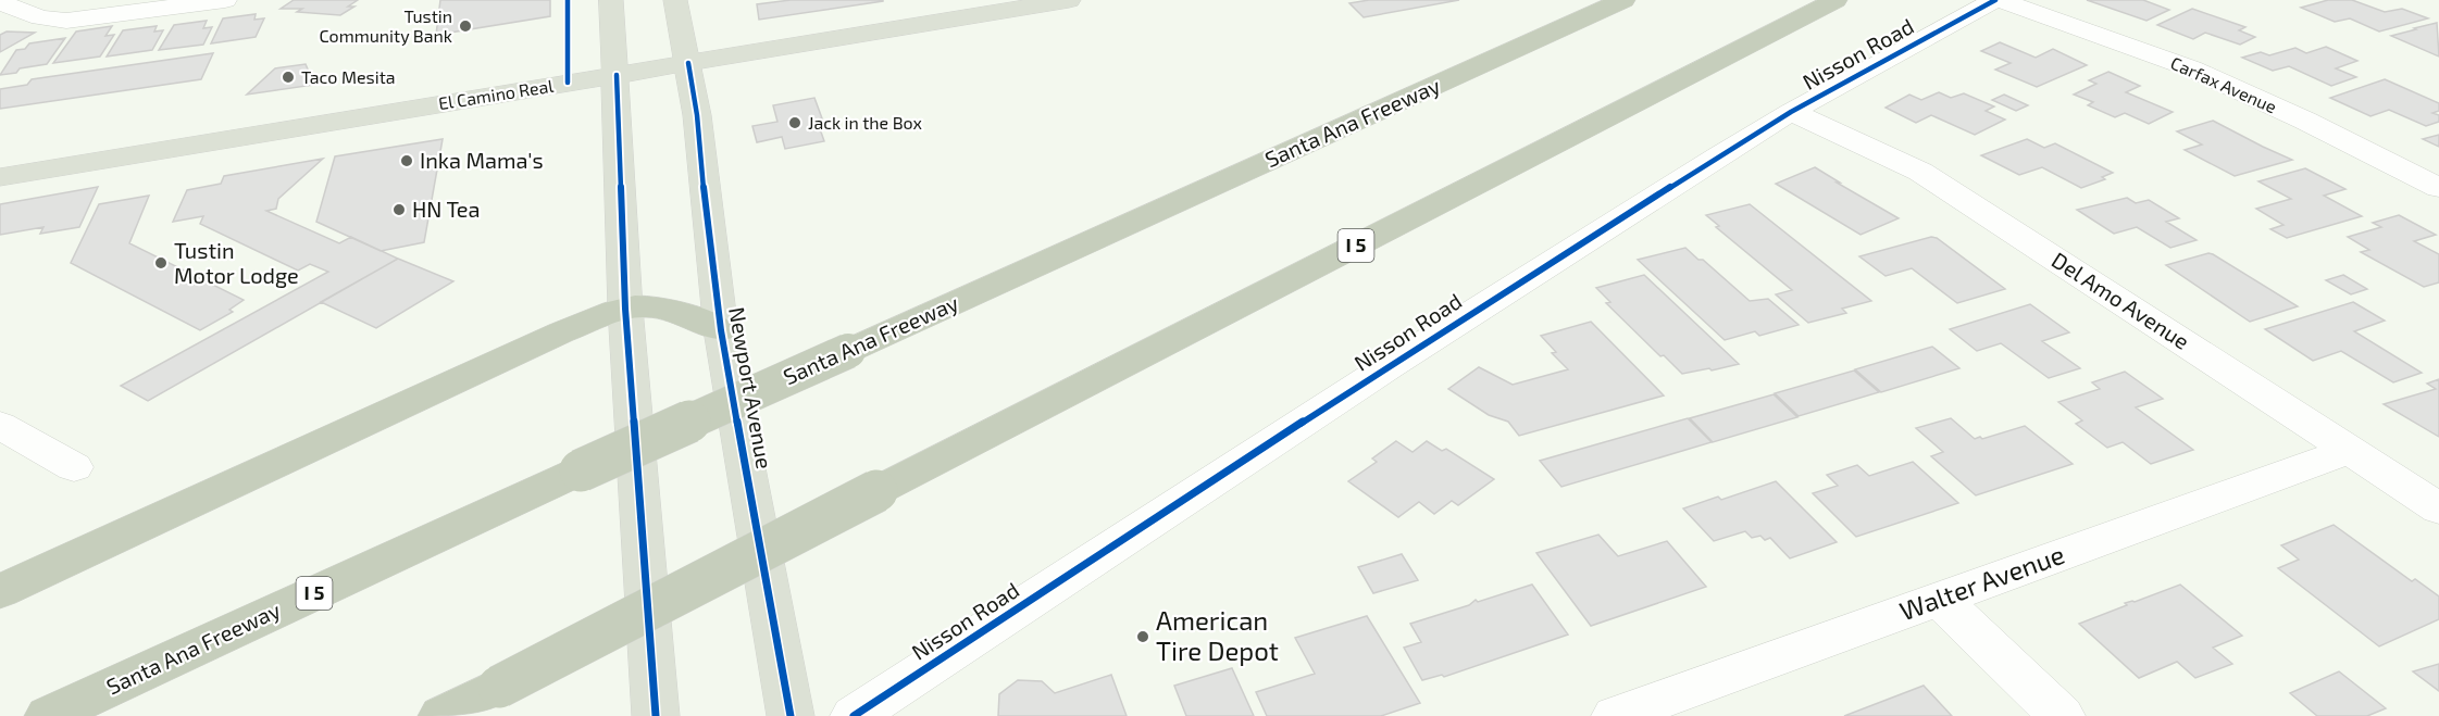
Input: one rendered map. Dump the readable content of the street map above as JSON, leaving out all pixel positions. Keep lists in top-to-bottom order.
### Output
{
  "streets": {
    "highway": ["Santa Ana Freeway", "I 5"],
    "main road": ["El Camino Real", "Newport Avenue"],
    "street": [
      "Nisson Road",
      "Carfax Avenue",
      "Del Amo Avenue",
      "Walter Avenue"
    ]
  },
  "crossings": [
    ["Nisson Road", "Carfax Avenue"],
    ["Nisson Road", "Del Amo Avenue"],
    ["El Camino Real", "Newport Avenue"],
    ["Del Amo Avenue", "Walter Avenue"]
  ],
  "places": [
    "Tustin Community Bank",
    "Taco Mesita",
    "Jack in the Box",
    "Inka Mama's",
    "HN Tea",
    "Tustin Motor Lodge",
    "American Tire Depot"
  ]
}
